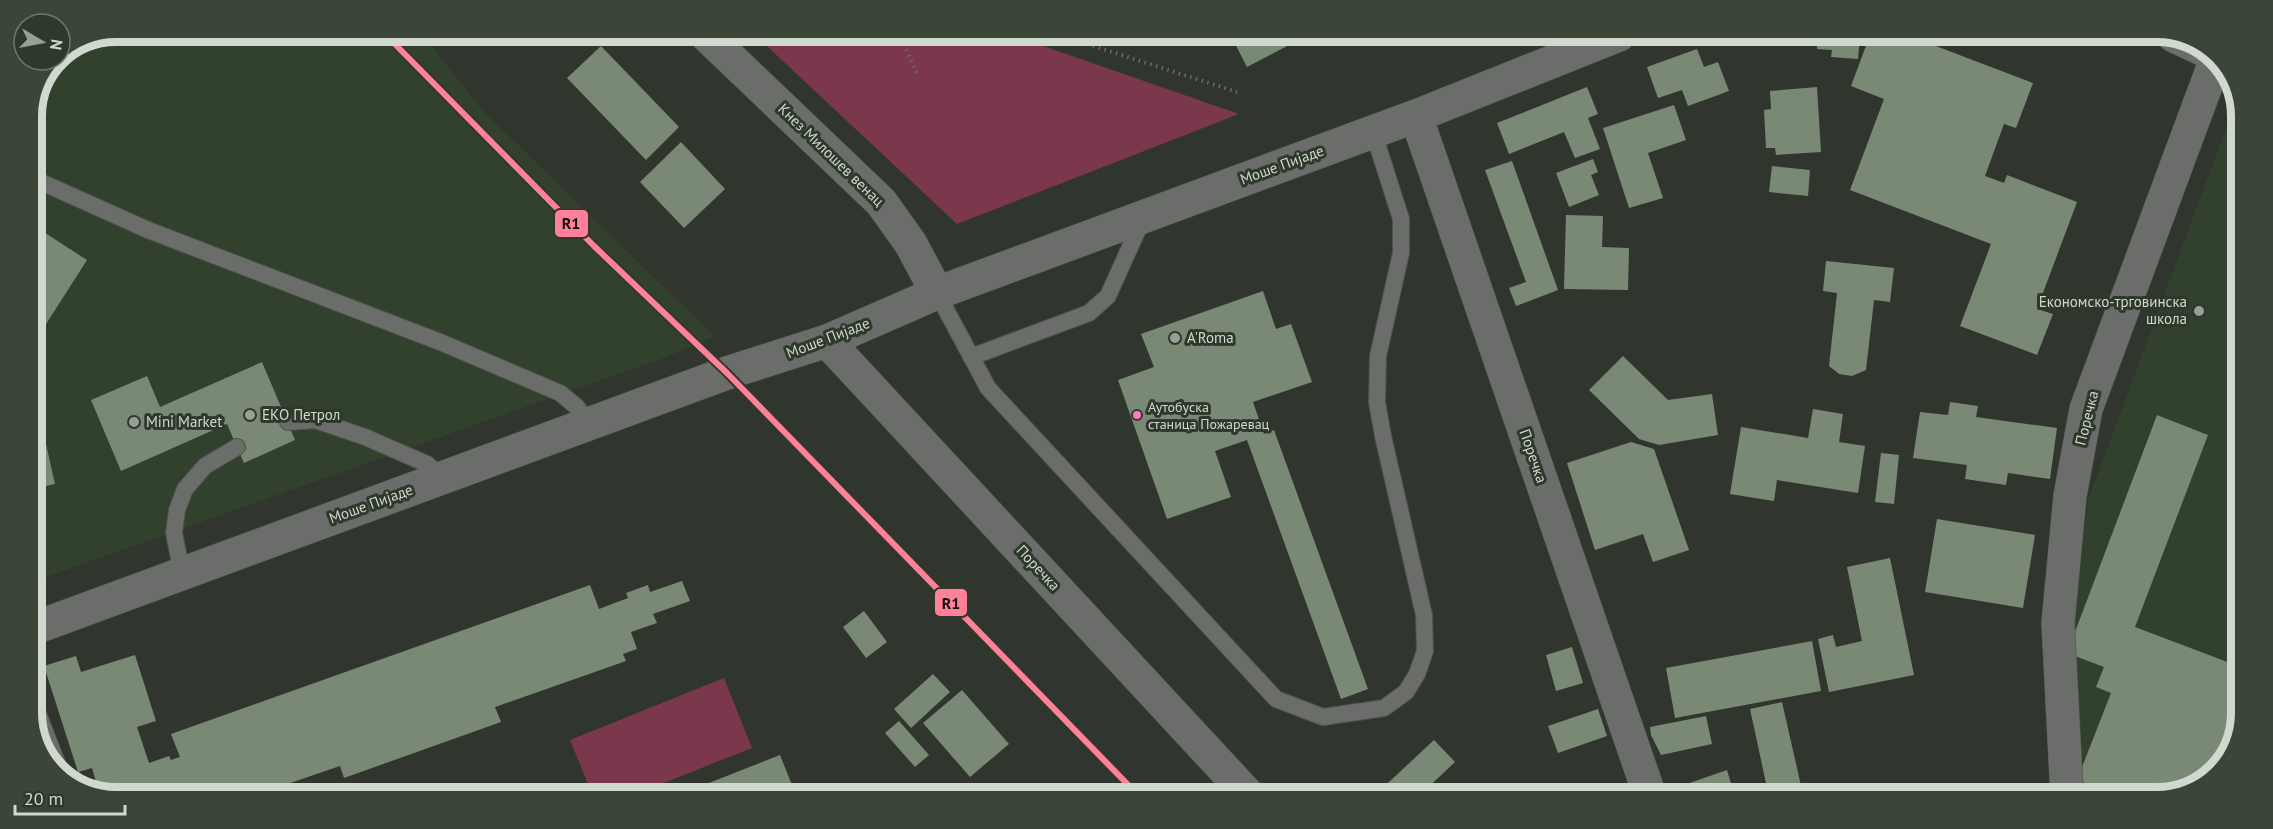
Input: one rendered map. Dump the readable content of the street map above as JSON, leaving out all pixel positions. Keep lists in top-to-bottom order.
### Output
{
  "streets": {
    "street": ["Кнез Милошев венац", "Моше Пијаде", "Поречка"]
  },
  "crossings": [
    ["Кнез Милошев венац", "Моше Пијаде"],
    ["Моше Пијаде", "Поречка"]
  ],
  "places": [
    "Економско-трговинска школа",
    "A'Roma",
    "ЕКО Петрол",
    "Аутобуска станица Пожаревац",
    "Mini Market"
  ],
  "lines": ["transit line R1"],
  "scale_bar": "20 m",
  "north": "right"
}
